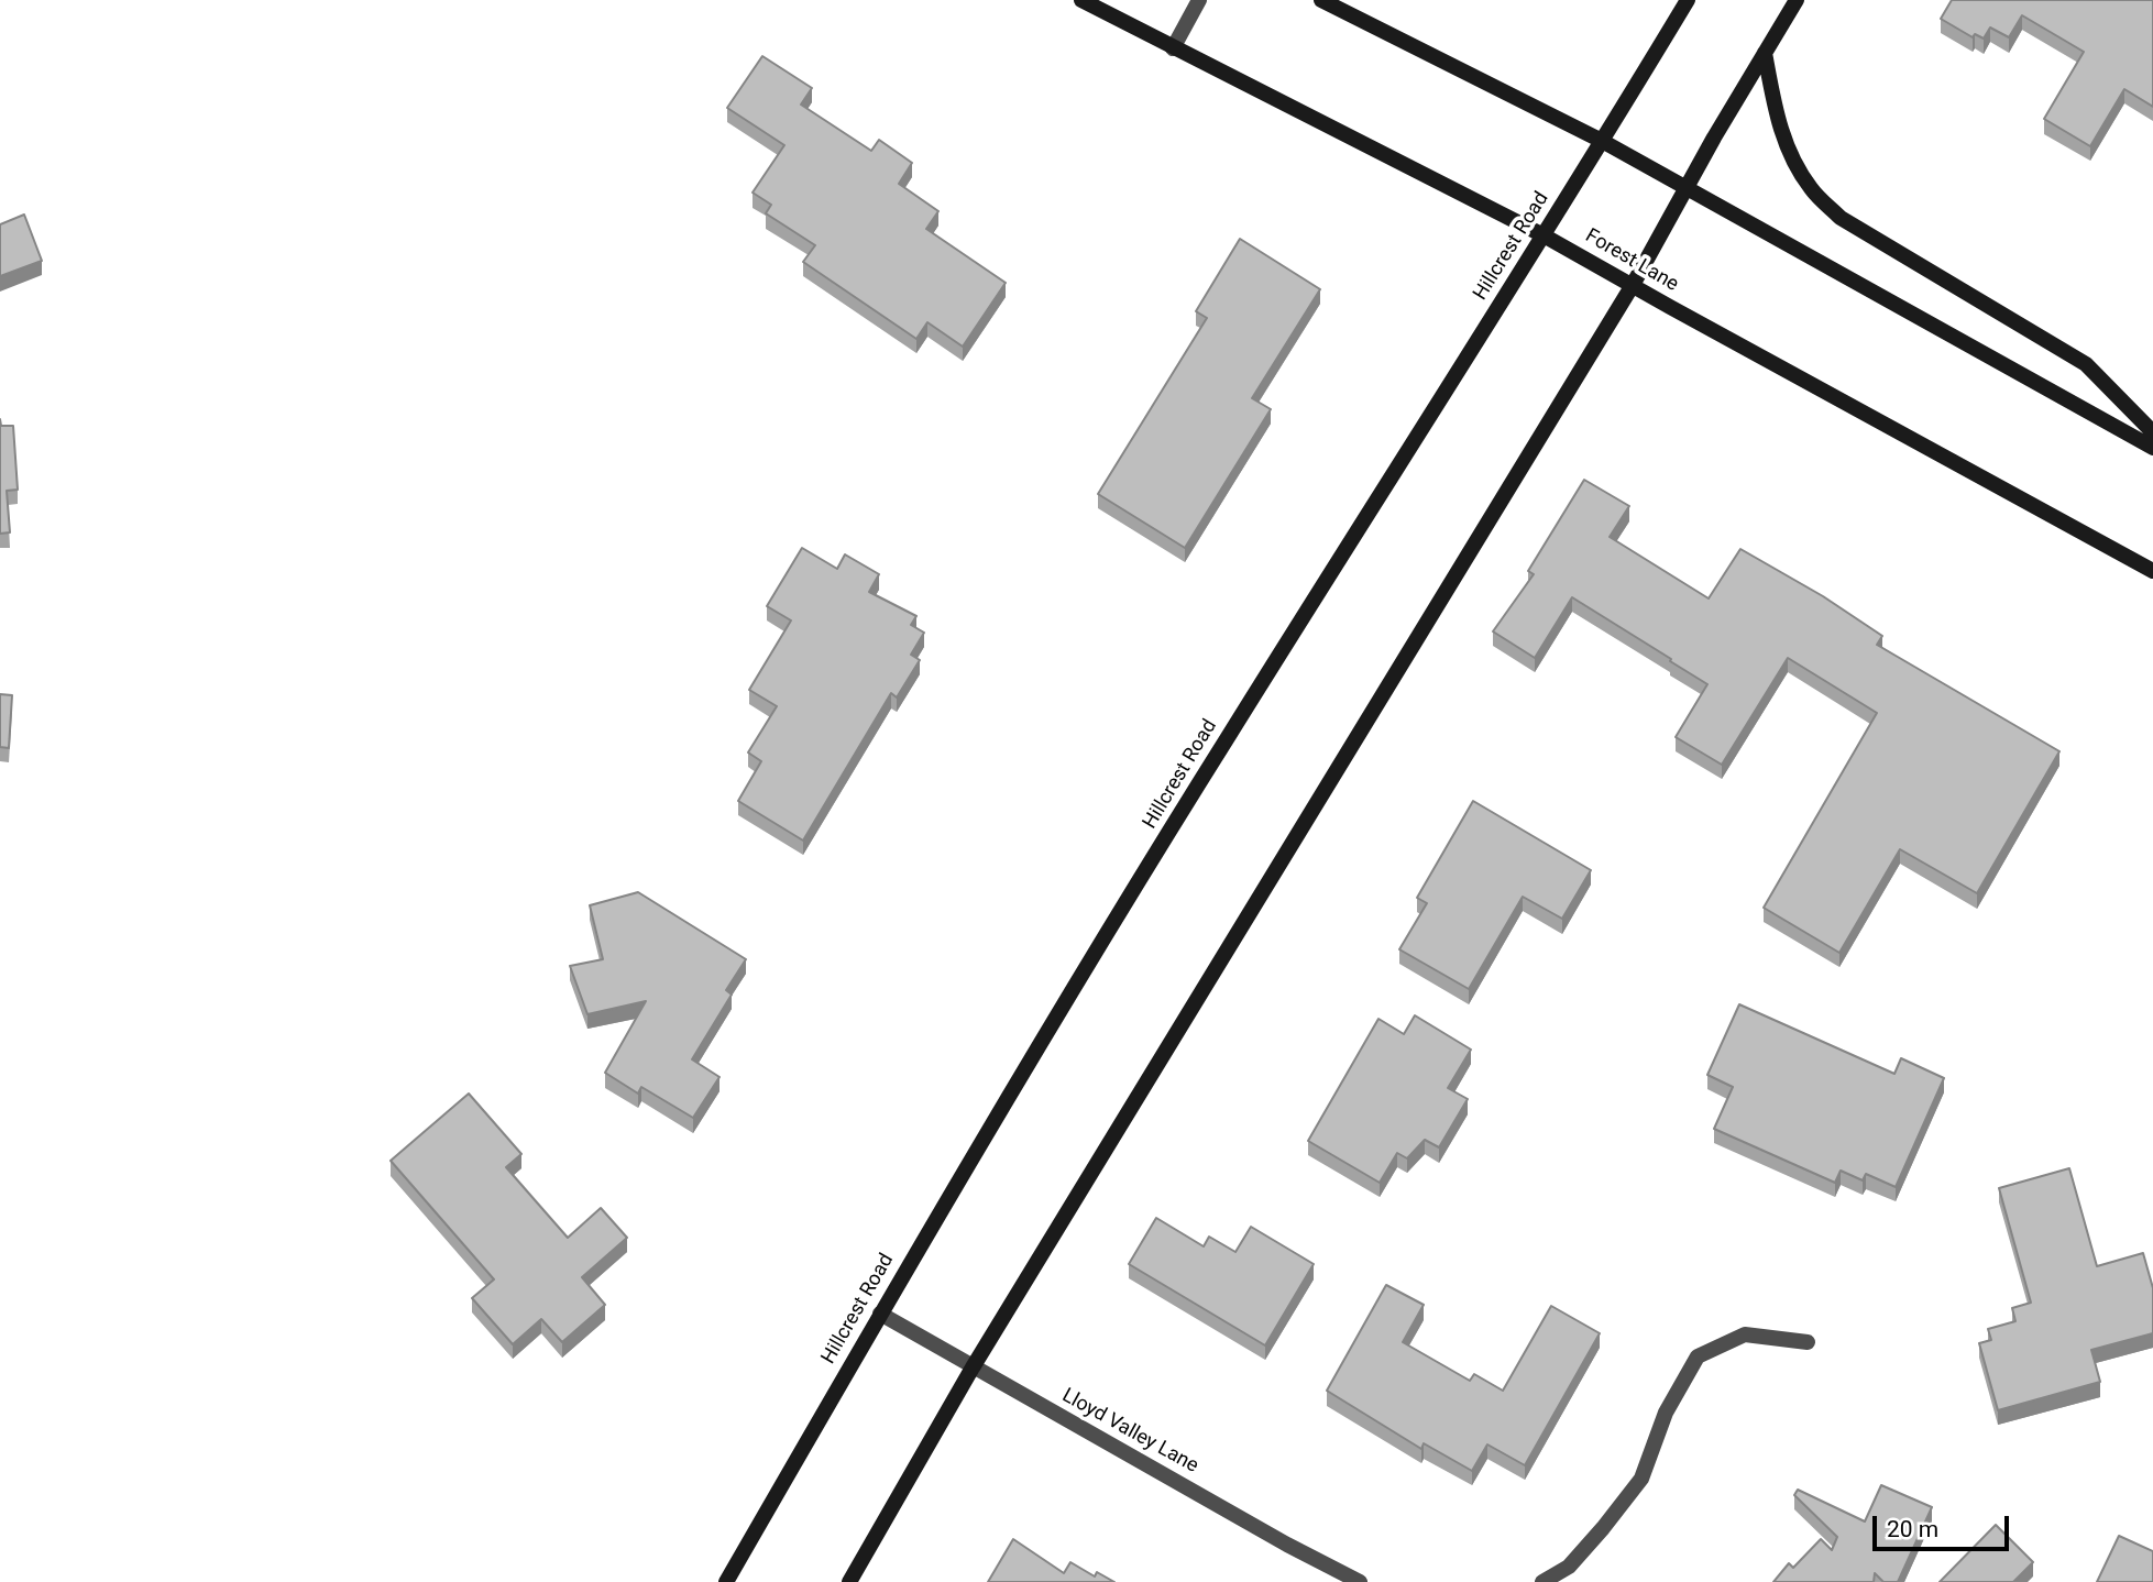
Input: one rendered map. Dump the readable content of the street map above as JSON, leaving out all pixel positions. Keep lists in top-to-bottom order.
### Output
{
  "streets": {
    "main road": ["Hillcrest Road", "Forest Lane"],
    "street": ["Lloyd Valley Lane"]
  },
  "crossings": [
    ["Hillcrest Road", "Forest Lane"],
    ["Hillcrest Road", "Lloyd Valley Lane"]
  ],
  "scale_bar": "20 m"
}
